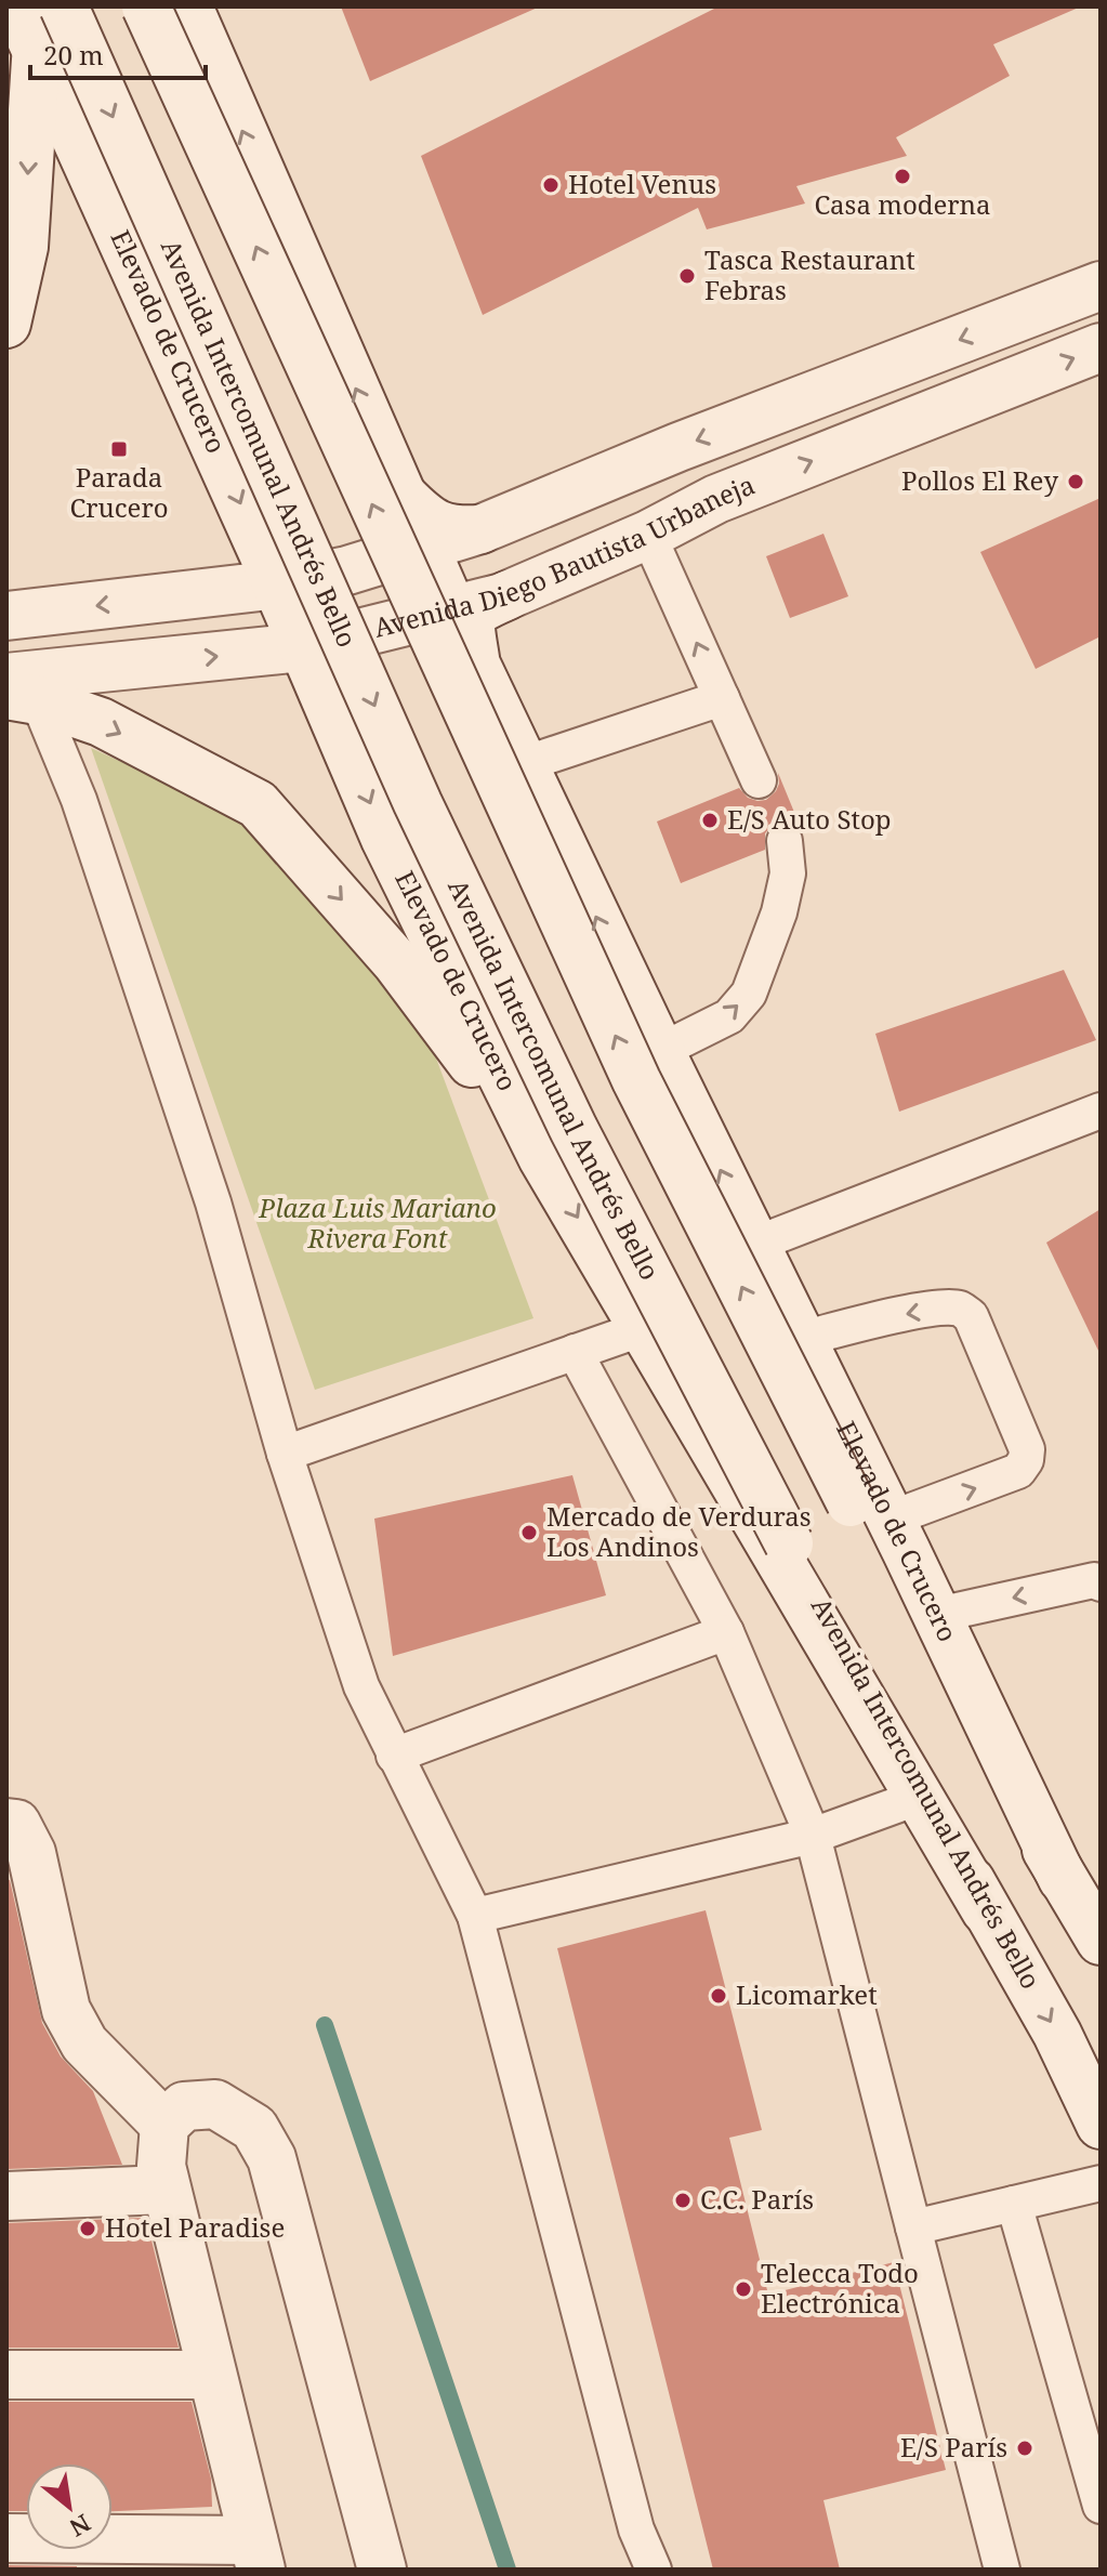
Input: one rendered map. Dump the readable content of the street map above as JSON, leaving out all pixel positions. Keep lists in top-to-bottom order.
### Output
{
  "streets": {
    "main road": ["Elevado de Crucero", "Avenida Intercomunal Andrés Bello", "Avenida Diego Bautista Urbaneja"]
  },
  "crossings": [
    ["Elevado de Crucero", "Avenida Intercomunal Andrés Bello"],
    ["Elevado de Crucero", "Avenida Diego Bautista Urbaneja"]
  ],
  "parks": ["Plaza Luis Mariano Rivera Font"],
  "places": {
    "other": [
      "Casa moderna",
      "Hotel Venus",
      "Tasca Restaurant Febras",
      "Pollos El Rey",
      "E/S Auto Stop",
      "Mercado de Verduras Los Andinos",
      "Licomarket",
      "C.C. París",
      "Hotel Paradise",
      "Telecca Todo Electrónica",
      "E/S París"
    ],
    "transit": ["Parada Crucero"]
  },
  "scale_bar": "20 m",
  "north": "bottom right"
}
